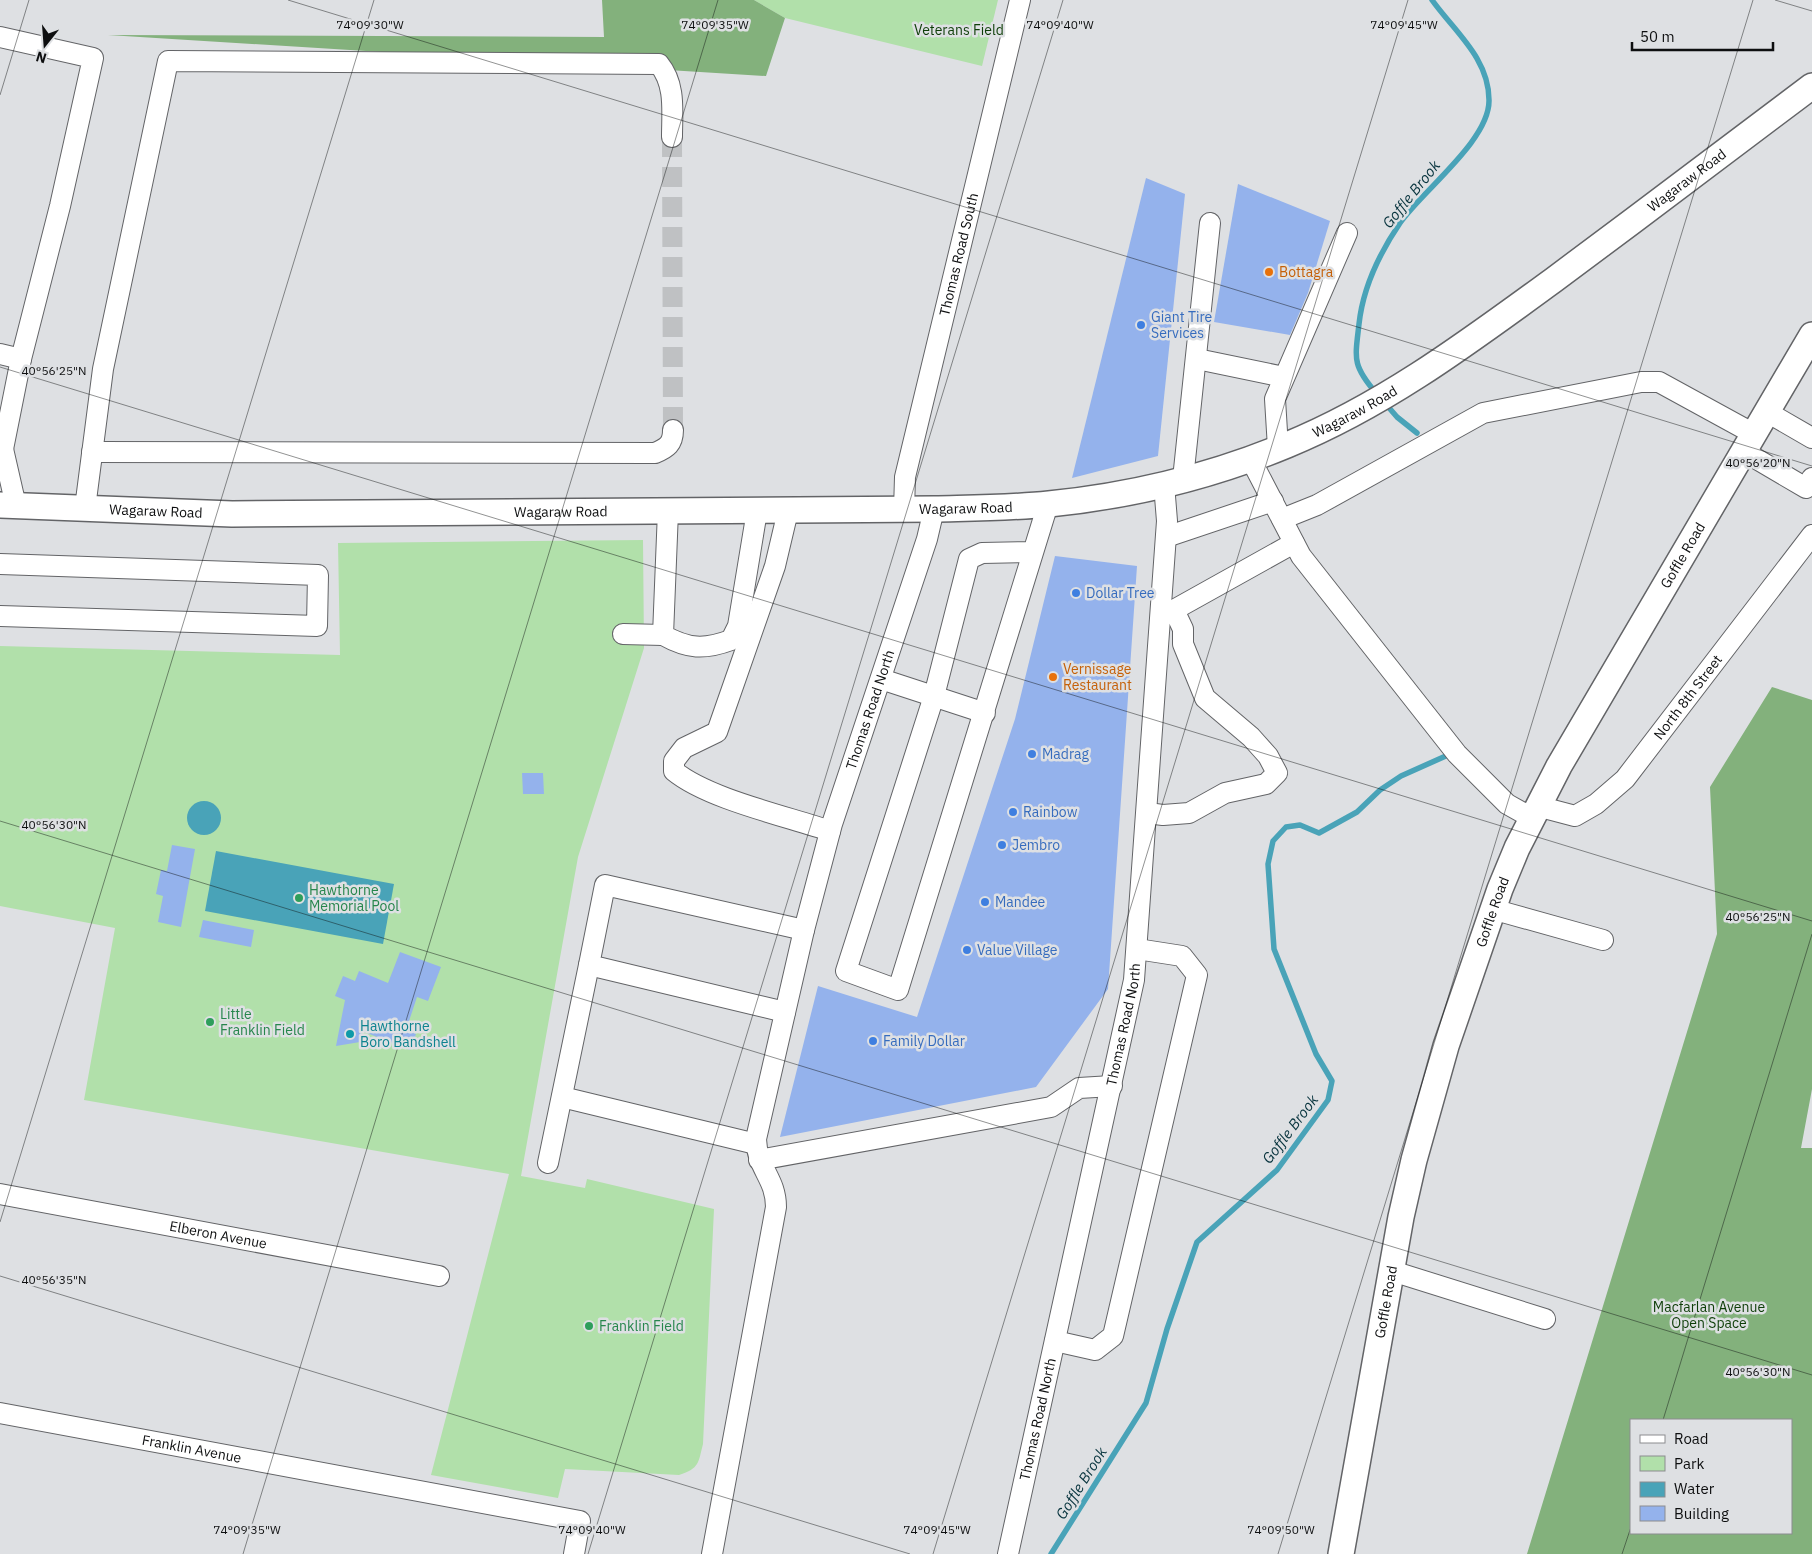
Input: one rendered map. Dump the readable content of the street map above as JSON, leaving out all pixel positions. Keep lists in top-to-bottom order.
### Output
{
  "streets": {
    "main road": ["Wagaraw Road", "Goffle Road"],
    "street": [
      "Thomas Road South",
      "North 8th Street",
      "Thomas Road North",
      "Elberon Avenue",
      "Franklin Avenue"
    ]
  },
  "crossings": [
    ["Wagaraw Road", "Thomas Road South"],
    ["Wagaraw Road", "Thomas Road North"],
    ["Goffle Road", "North 8th Street"]
  ],
  "water": ["Goffle Brook"],
  "parks": ["Veterans Field", "Macfarlan Avenue Open Space"],
  "places": [
    "Bottagra",
    "Giant Tire Services",
    "Dollar Tree",
    "Vernissage Restaurant",
    "Madrag",
    "Rainbow",
    "Jembro",
    "Hawthorne Memorial Pool",
    "Mandee",
    "Value Village",
    "Little Franklin Field",
    "Hawthorne Boro Bandshell",
    "Family Dollar",
    "Franklin Field"
  ],
  "legend": [
    "Road",
    "Park",
    "Water",
    "Building"
  ],
  "scale_bar": "50 m",
  "north": "bottom",
  "coordinates": [
    "74°09'30\"W",
    "74°09'35\"W",
    "74°09'40\"W",
    "74°09'45\"W",
    "40°56'25\"N",
    "40°56'20\"N",
    "40°56'30\"N",
    "40°56'35\"N",
    "74°09'50\"W"
  ]
}
